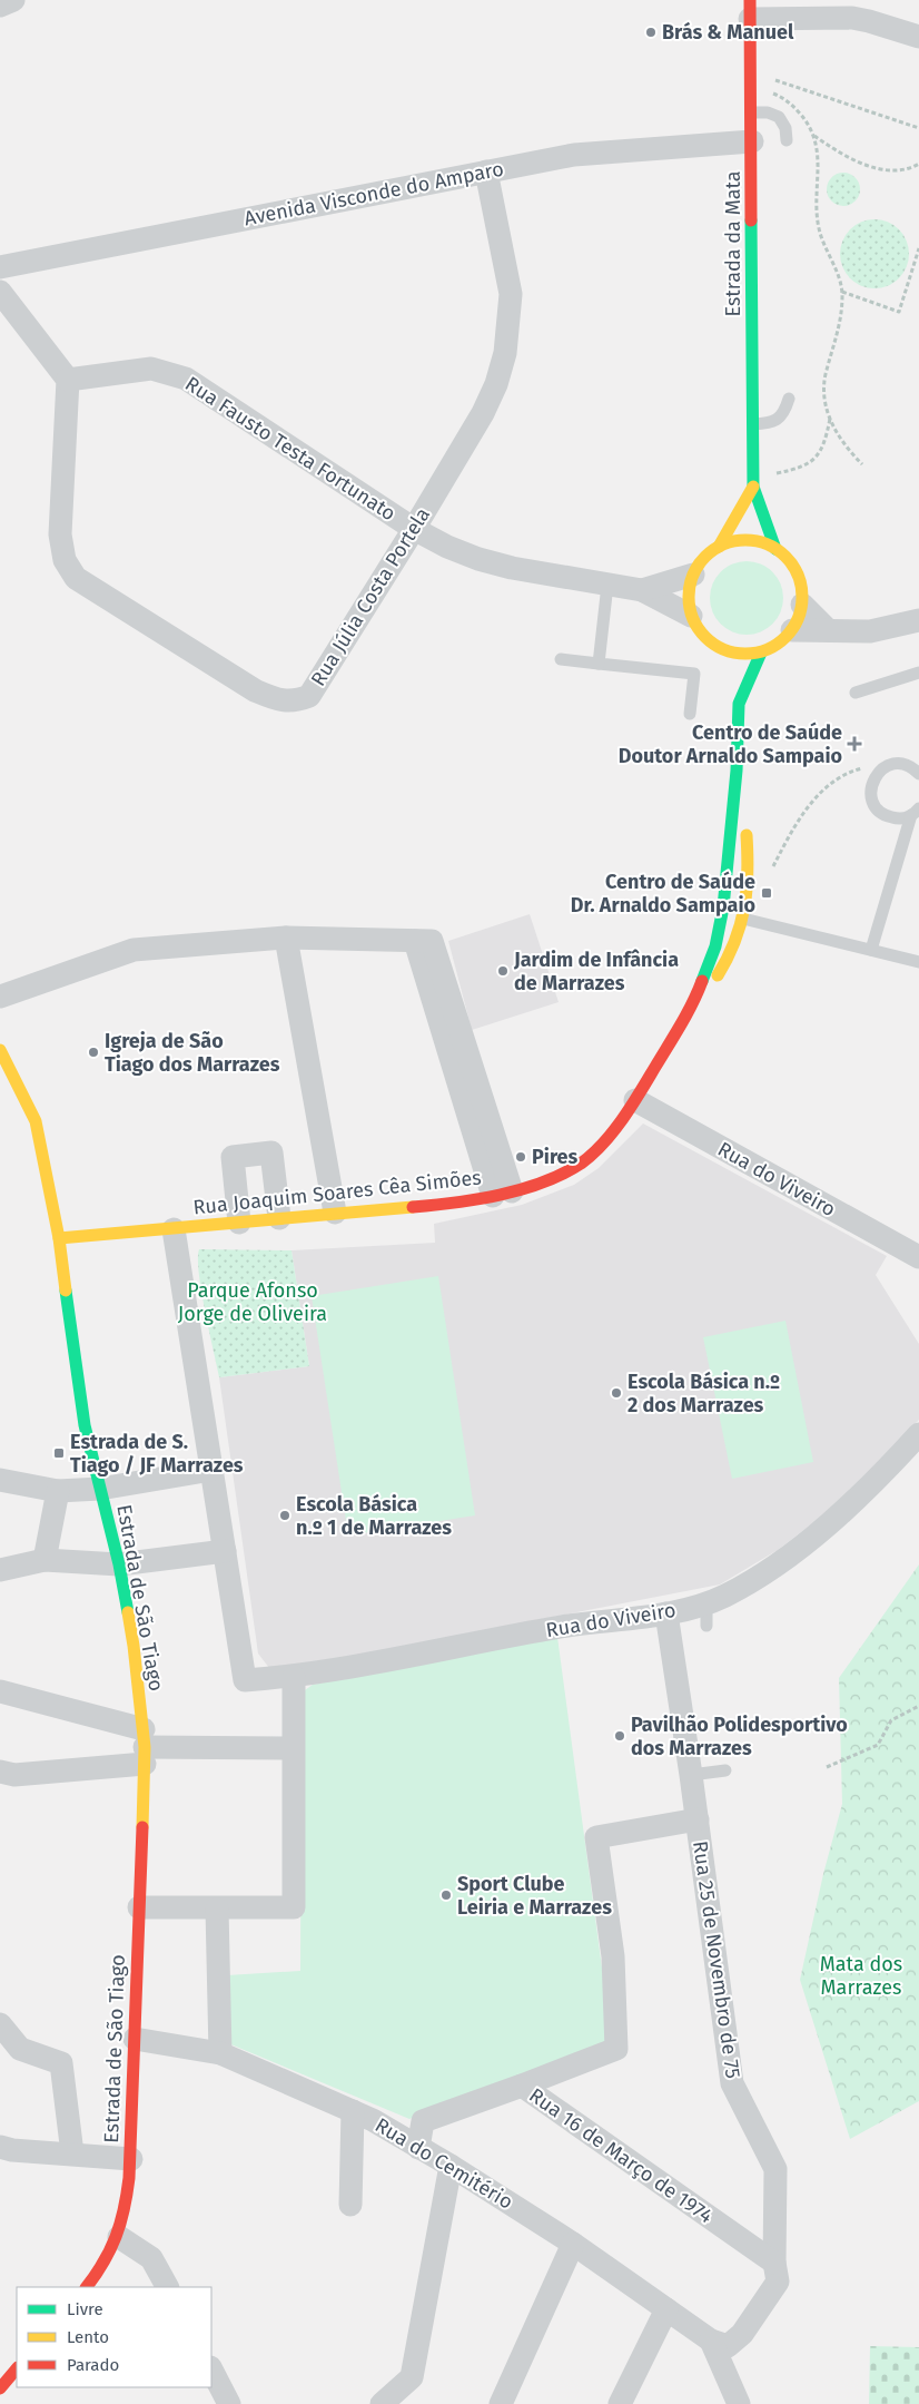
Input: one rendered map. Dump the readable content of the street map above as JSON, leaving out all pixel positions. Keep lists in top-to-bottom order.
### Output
{
  "streets": {
    "main road": ["Estrada da Mata", "Rua Joaquim Soares Cêa Simões", "Estrada de São Tiago"],
    "street": [
      "Avenida Visconde do Amparo",
      "Rua Fausto Testa Fortunato",
      "Rua Júlia Costa Portela",
      "Rua do Viveiro",
      "Rua 25 de Novembro de 75",
      "Rua 16 de Março de 1974",
      "Rua do Cemitério"
    ]
  },
  "crossings": [
    ["Avenida Visconde do Amparo", "Estrada da Mata"],
    ["Avenida Visconde do Amparo", "Rua Júlia Costa Portela"],
    ["Estrada da Mata", "Rua Joaquim Soares Cêa Simões"],
    ["Rua Fausto Testa Fortunato", "Rua Júlia Costa Portela"],
    ["Rua do Viveiro", "Rua Joaquim Soares Cêa Simões"],
    ["Rua do Viveiro", "Rua 25 de Novembro de 75"],
    ["Rua Joaquim Soares Cêa Simões", "Estrada de São Tiago"],
    ["Estrada de São Tiago", "Rua do Cemitério"],
    ["Rua 25 de Novembro de 75", "Rua 16 de Março de 1974"],
    ["Rua 25 de Novembro de 75", "Rua do Cemitério"],
    ["Rua 16 de Março de 1974", "Rua do Cemitério"]
  ],
  "parks": ["Parque Afonso Jorge de Oliveira", "Mata dos Marrazes"],
  "places": {
    "other": [
      "Brás & Manuel",
      "Jardim de Infância de Marrazes",
      "Igreja de São Tiago dos Marrazes",
      "Pires",
      "Escola Básica n.º 2 dos Marrazes",
      "Escola Básica n.º 1 de Marrazes",
      "Pavilhão Polidesportivo dos Marrazes",
      "Sport Clube Leiria e Marrazes"
    ],
    "health": ["Centro de Saúde Doutor Arnaldo Sampaio"],
    "transit": ["Centro de Saúde Dr. Arnaldo Sampaio", "Estrada de S. Tiago / JF Marrazes"]
  },
  "legend": ["Livre", "Lento", "Parado"]
}
